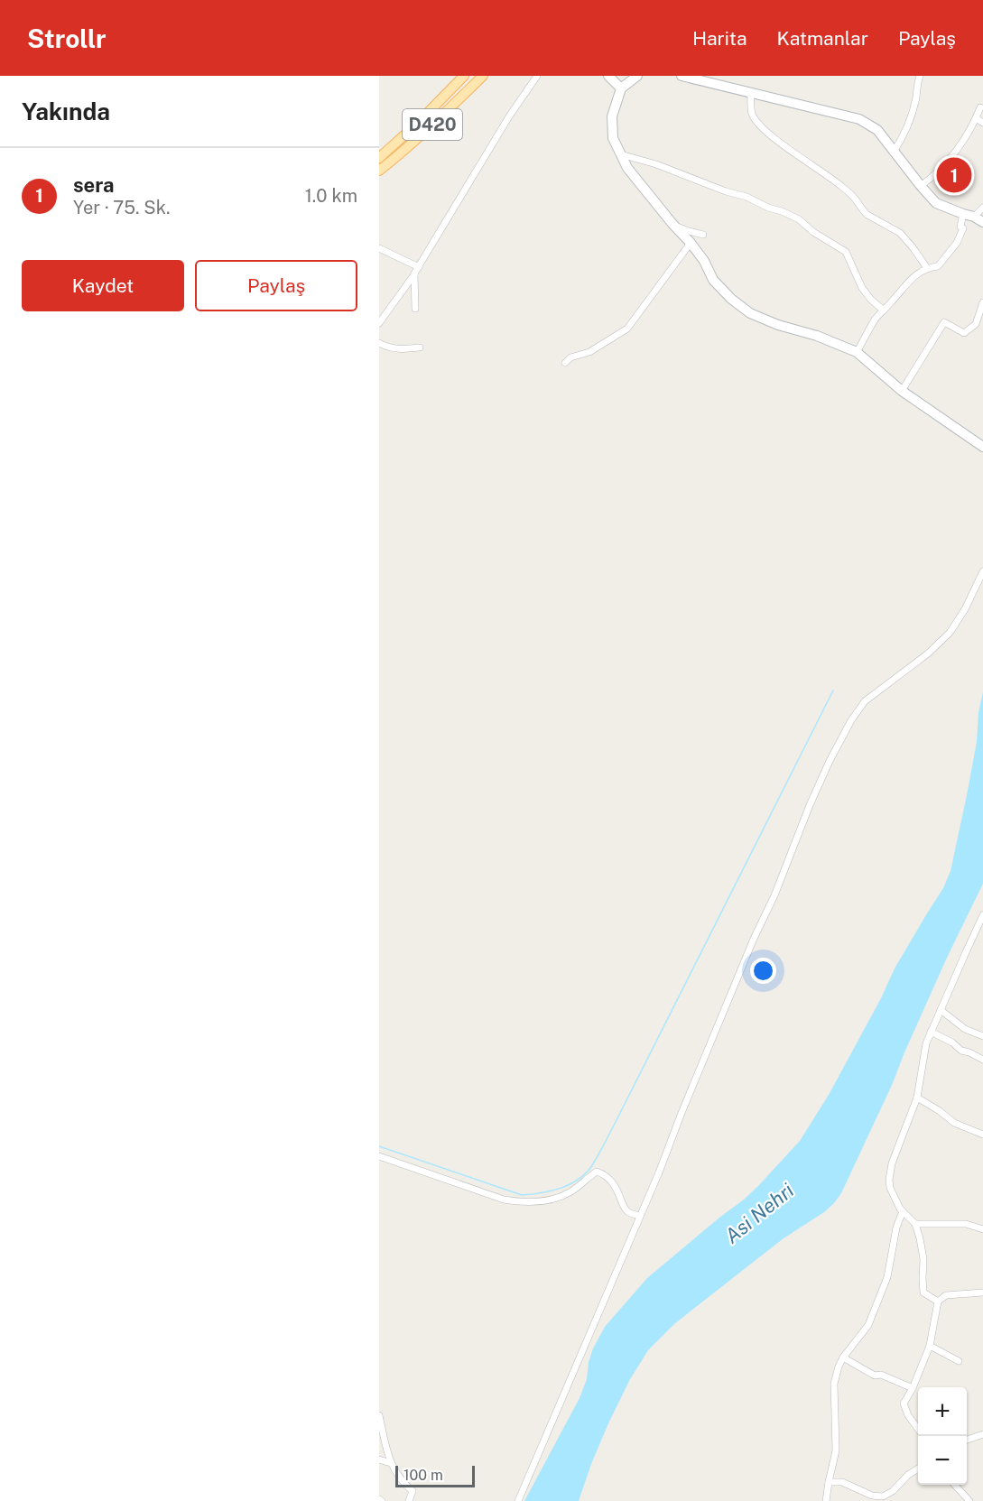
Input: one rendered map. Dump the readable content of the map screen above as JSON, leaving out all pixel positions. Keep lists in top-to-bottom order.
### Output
{
  "streets": {
    "main road": ["D420"]
  },
  "water": ["Asi Nehri"],
  "scale_bar": "100 m",
  "page": {
    "header": "Strollr",
    "nav": ["Harita", "Katmanlar", "Paylaş"],
    "heading": "Yakında",
    "list": [
      {
        "mark": "1",
        "name": "sera",
        "note": "Yer · 75. Sk.",
        "value": "1.0 km"
      }
    ],
    "pins": "1",
    "buttons": ["Kaydet", "Paylaş"],
    "map_buttons": ["+", "−"],
    "scale": "100 m"
  }
}
